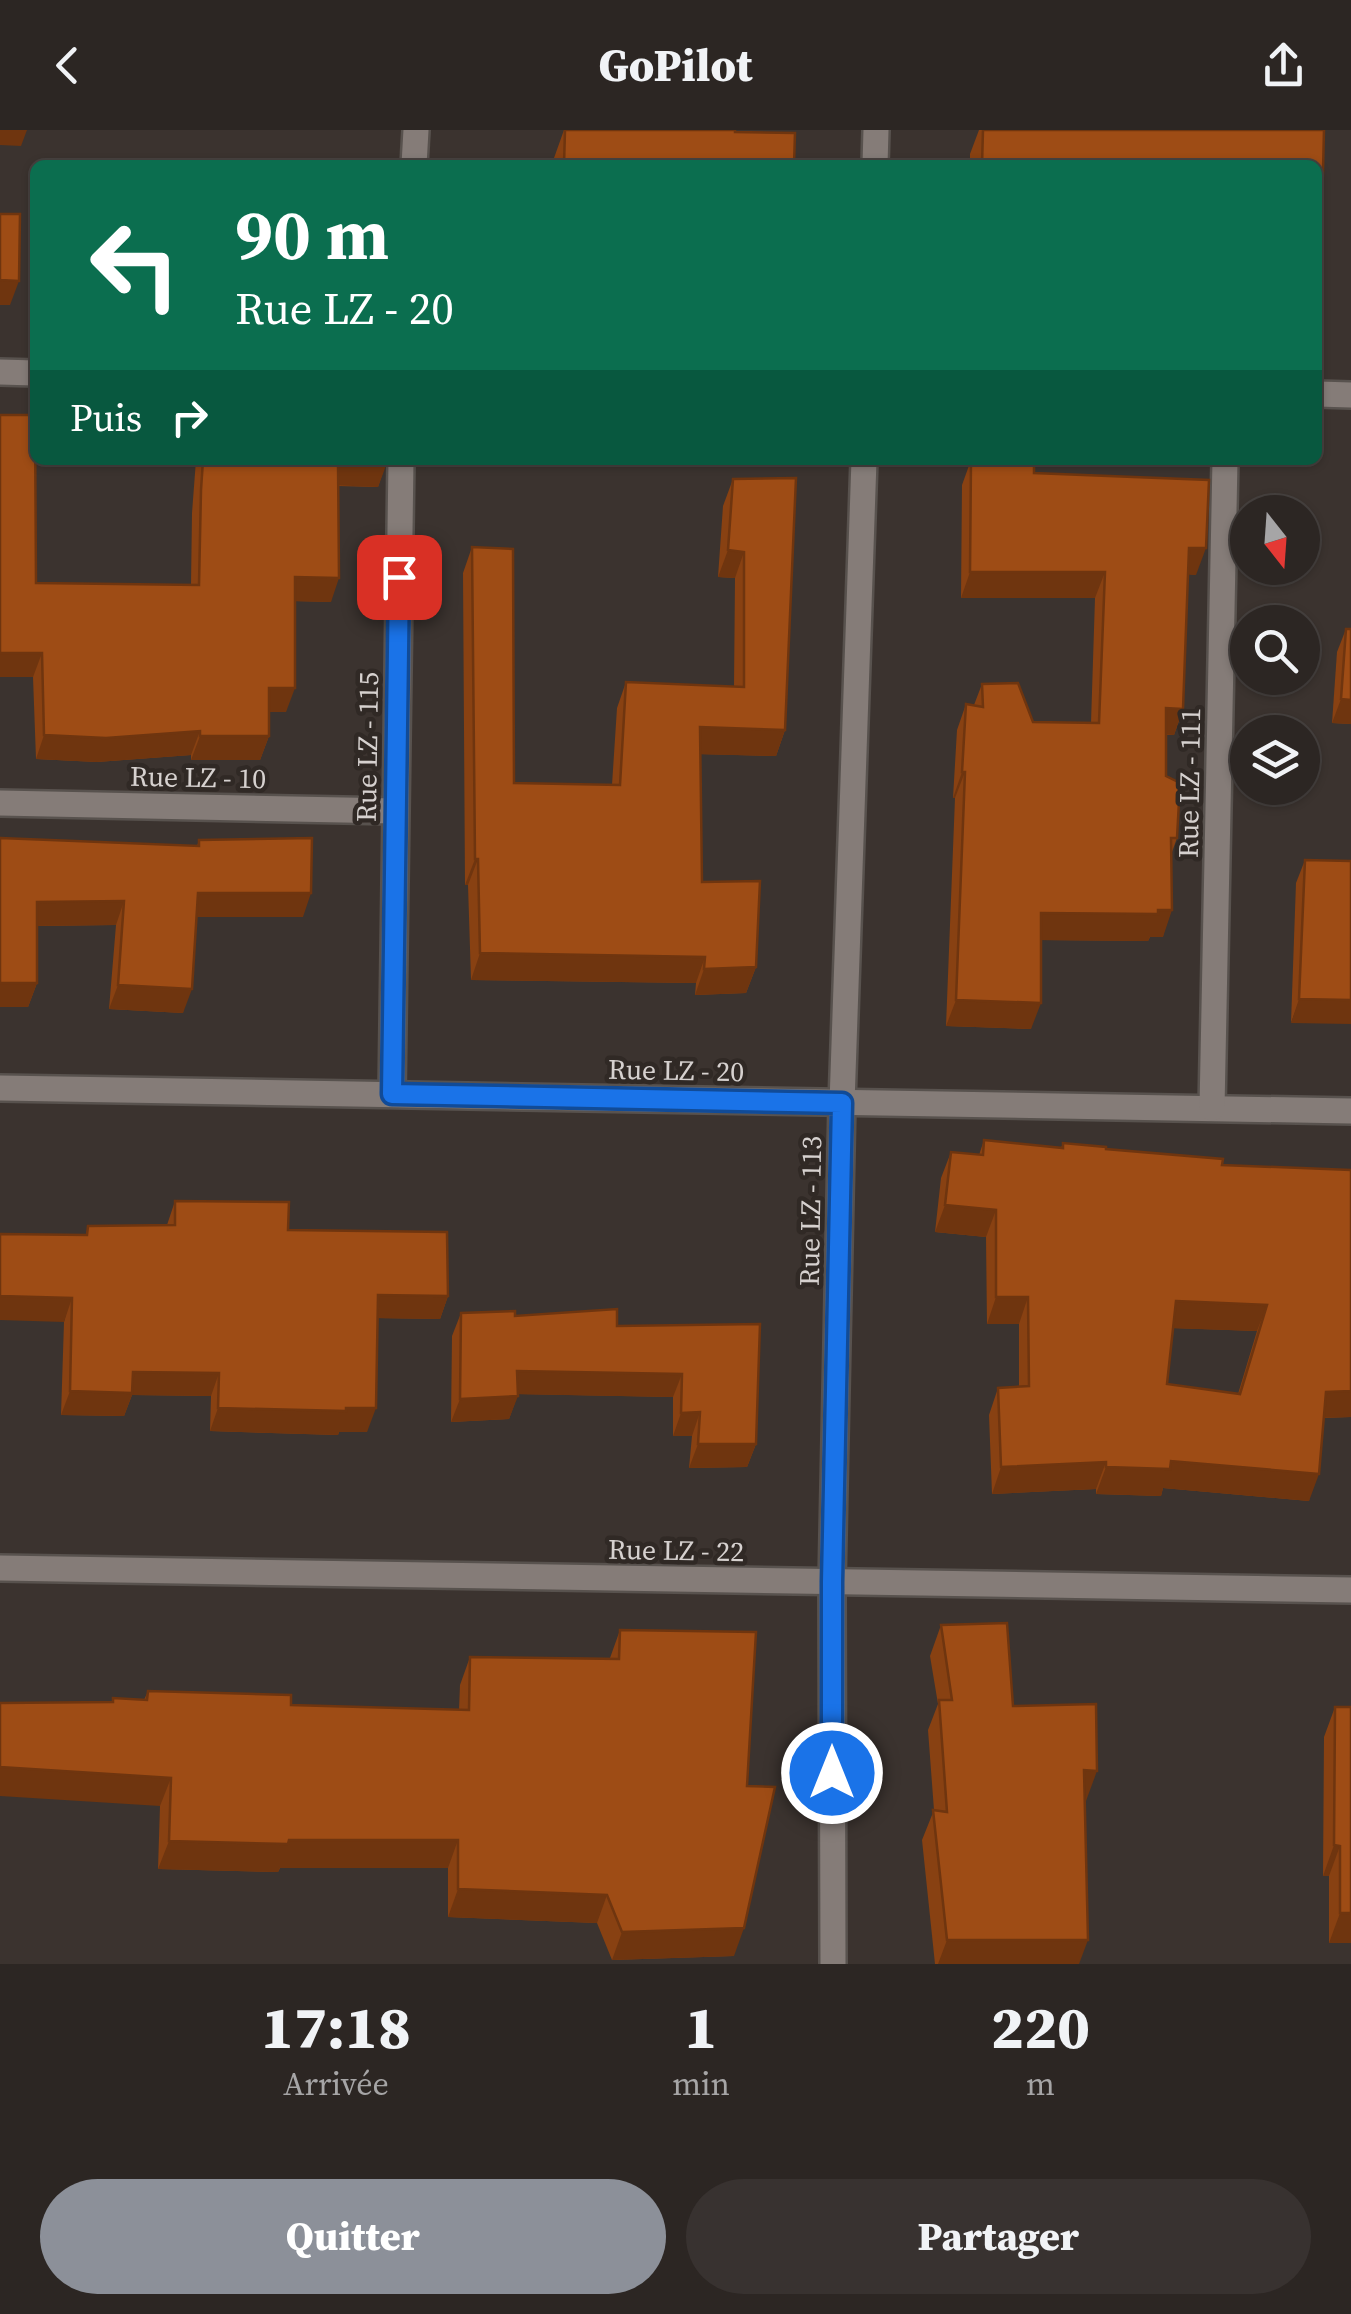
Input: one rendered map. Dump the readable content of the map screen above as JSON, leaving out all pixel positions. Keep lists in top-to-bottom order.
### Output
{
  "streets": {
    "street": [
      "Rue LZ - 115",
      "Rue LZ - 10",
      "Rue LZ - 111",
      "Rue LZ - 20",
      "Rue LZ - 113",
      "Rue LZ - 22"
    ]
  },
  "crossings": [
    ["Rue LZ - 115", "Rue LZ - 10"],
    ["Rue LZ - 115", "Rue LZ - 20"],
    ["Rue LZ - 111", "Rue LZ - 20"],
    ["Rue LZ - 20", "Rue LZ - 113"],
    ["Rue LZ - 113", "Rue LZ - 22"]
  ],
  "north": "bottom",
  "page": {
    "header": "GoPilot",
    "turn": ["90 m", "Rue LZ - 20"],
    "then": "Puis",
    "eta": [
      "17:18",
      "Arrivée",
      "1",
      "min",
      "220",
      "m"
    ],
    "buttons": ["Quitter", "Partager"]
  }
}
